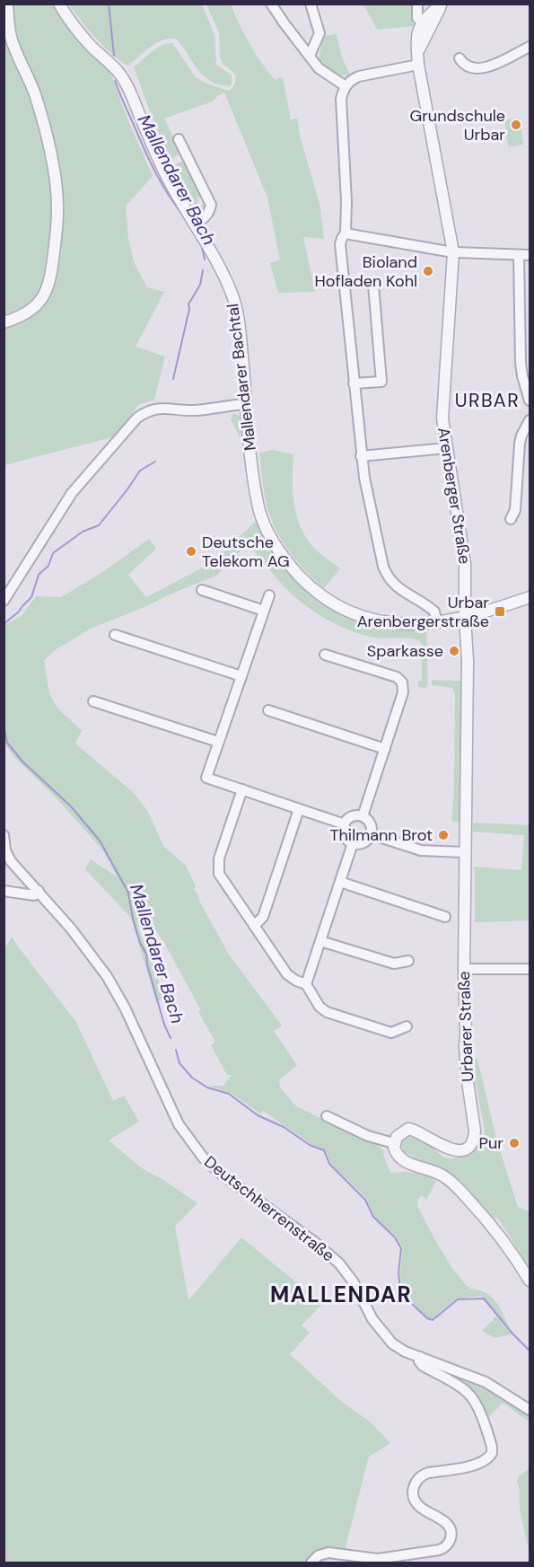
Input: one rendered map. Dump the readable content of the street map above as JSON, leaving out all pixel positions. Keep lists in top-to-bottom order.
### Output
{
  "streets": {
    "street": [
      "Mallendarer Bachtal",
      "Arenberger Straße",
      "Urbarer Straße",
      "Deutschherrenstraße"
    ]
  },
  "crossings": [
    ["Mallendarer Bachtal", "Arenberger Straße"],
    ["Mallendarer Bachtal", "Urbarer Straße"],
    ["Arenberger Straße", "Urbarer Straße"]
  ],
  "districts": ["URBAR", "MALLENDAR"],
  "water": ["Mallendarer Bach"],
  "places": {
    "other": [
      "Grundschule Urbar",
      "Bioland Hofladen Kohl",
      "Deutsche Telekom AG",
      "Sparkasse",
      "Thilmann Brot",
      "Pur"
    ],
    "transit": ["Urbar Arenbergerstraße"]
  }
}
